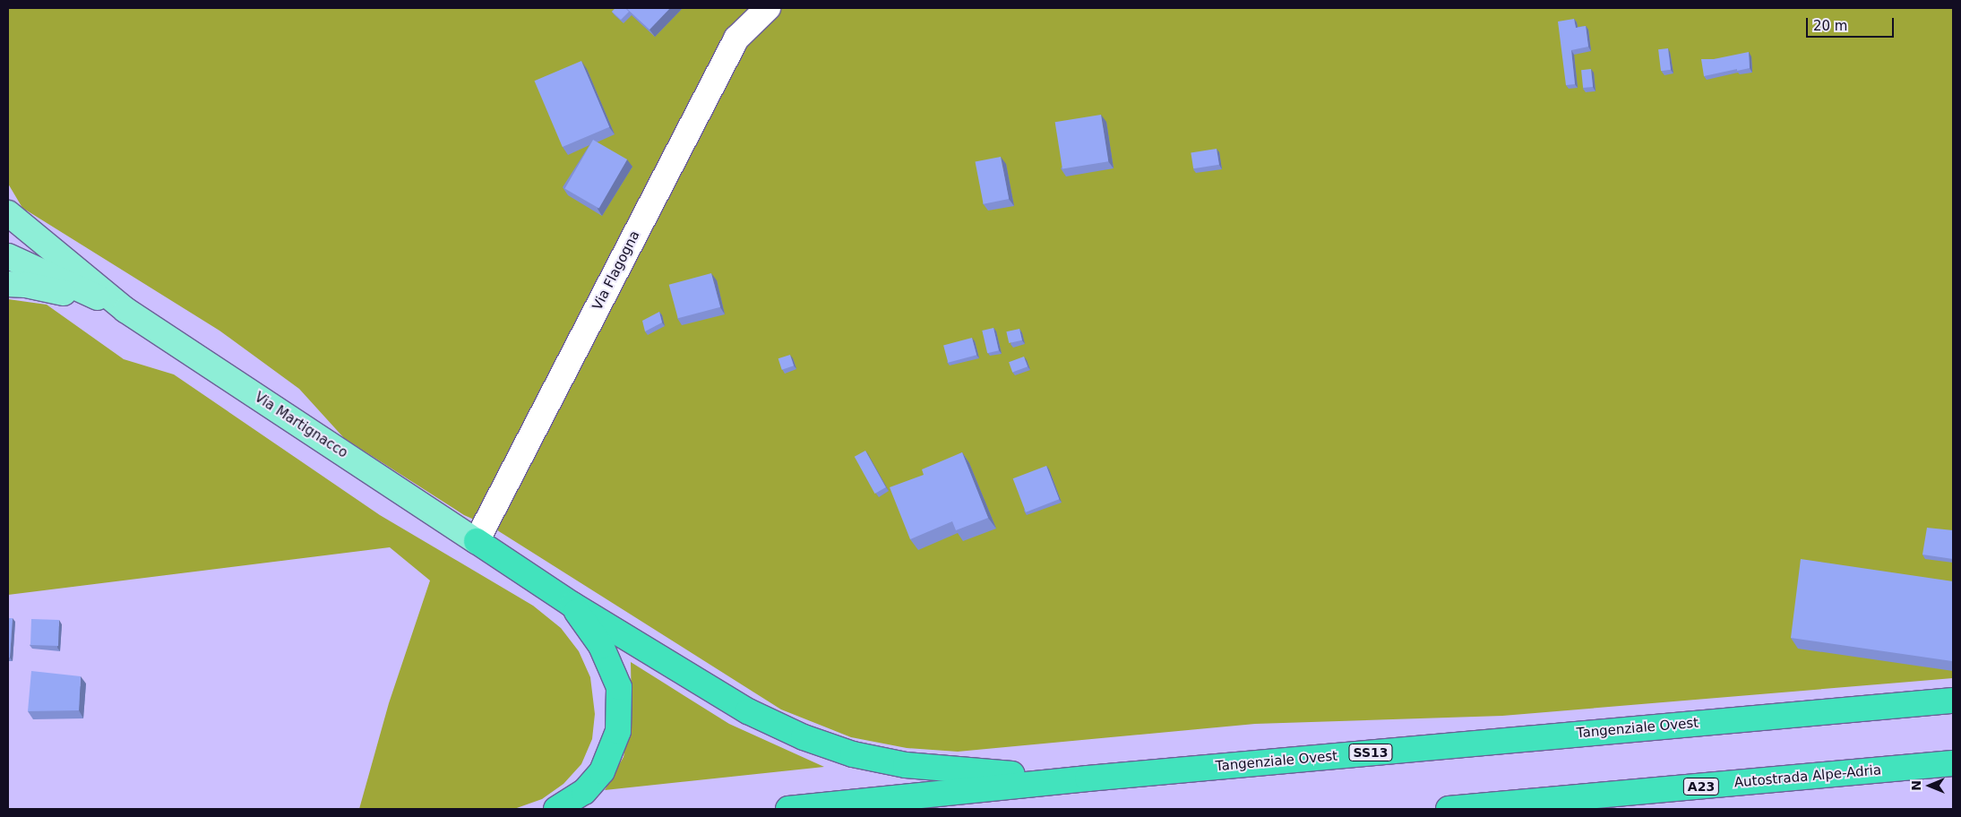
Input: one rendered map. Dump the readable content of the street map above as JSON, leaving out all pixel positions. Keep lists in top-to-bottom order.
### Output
{
  "streets": {
    "highway": [
      "Tangenziale Ovest",
      "SS13",
      "Autostrada Alpe-Adria",
      "A23"
    ],
    "main road": ["Via Martignacco"],
    "street": ["Via Flagogna"]
  },
  "crossings": [
    ["Via Flagogna", "Via Martignacco"]
  ],
  "scale_bar": "20 m",
  "north": "left"
}
